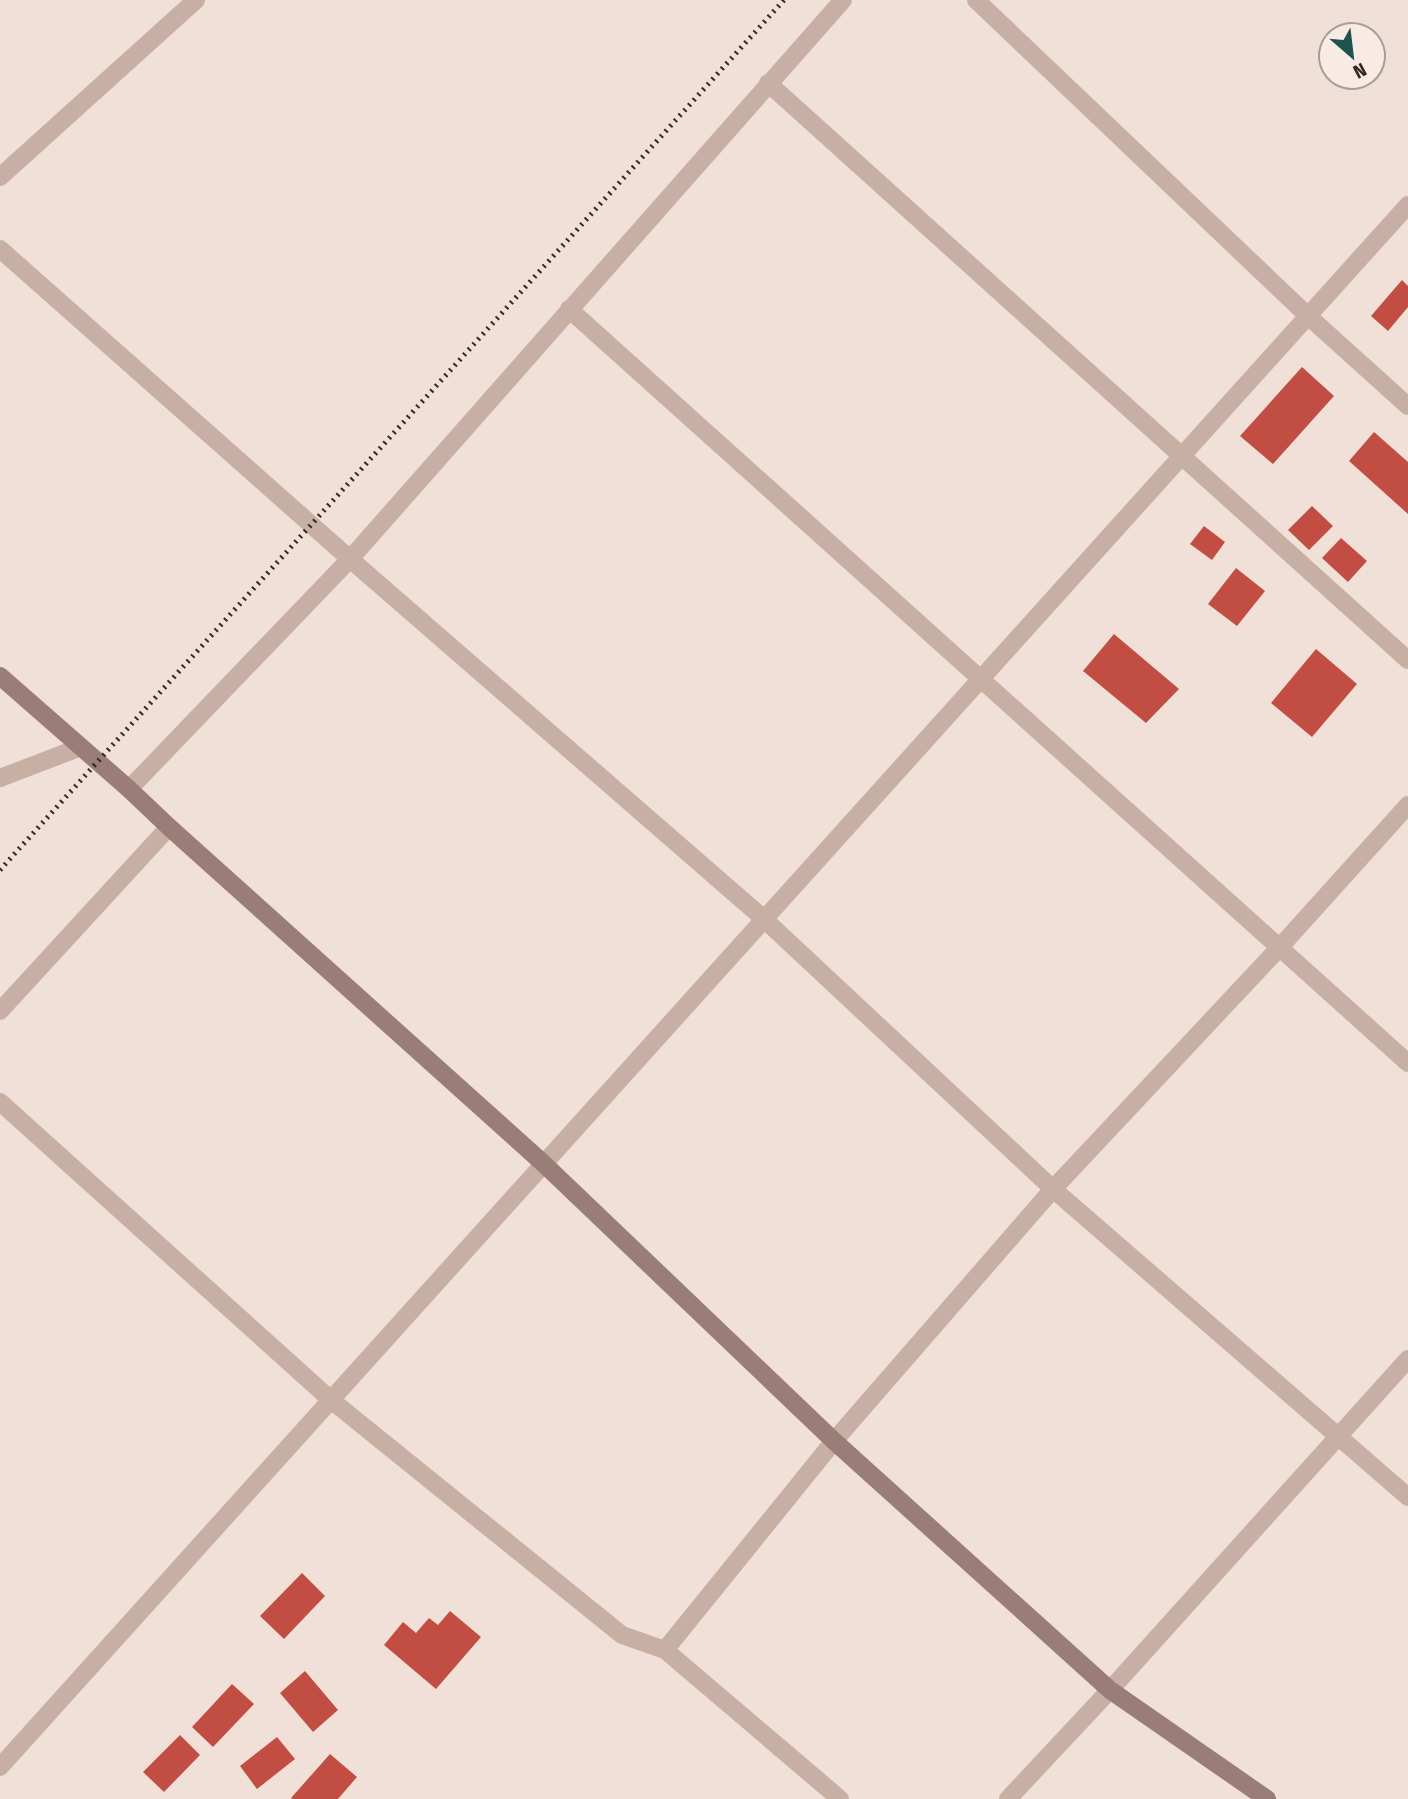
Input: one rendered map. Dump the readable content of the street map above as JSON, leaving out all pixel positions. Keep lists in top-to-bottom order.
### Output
{
  "north": "bottom right"
}
